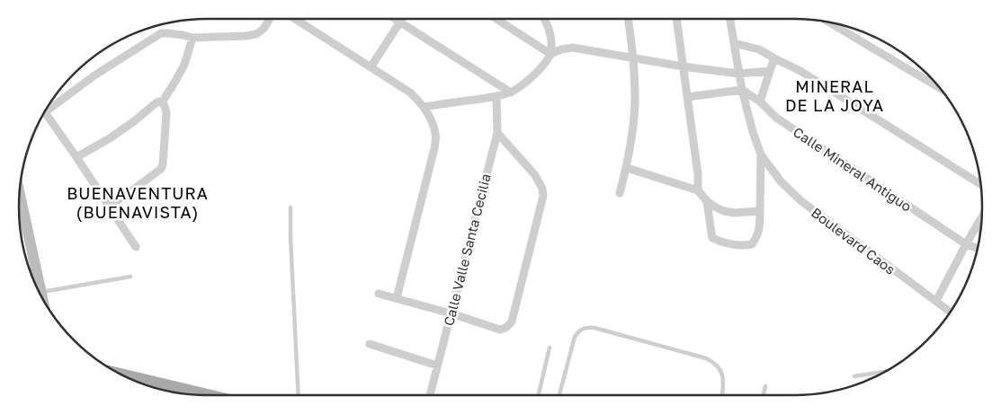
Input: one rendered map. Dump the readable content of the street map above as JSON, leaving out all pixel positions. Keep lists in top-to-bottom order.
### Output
{
  "streets": {
    "street": ["Calle Mineral Antiguo", "Boulevard Caos", "Calle Valle Santa Cecilia"]
  },
  "districts": ["MINERAL DE LA JOYA", "BUENAVENTURA (BUENAVISTA)"]
}
